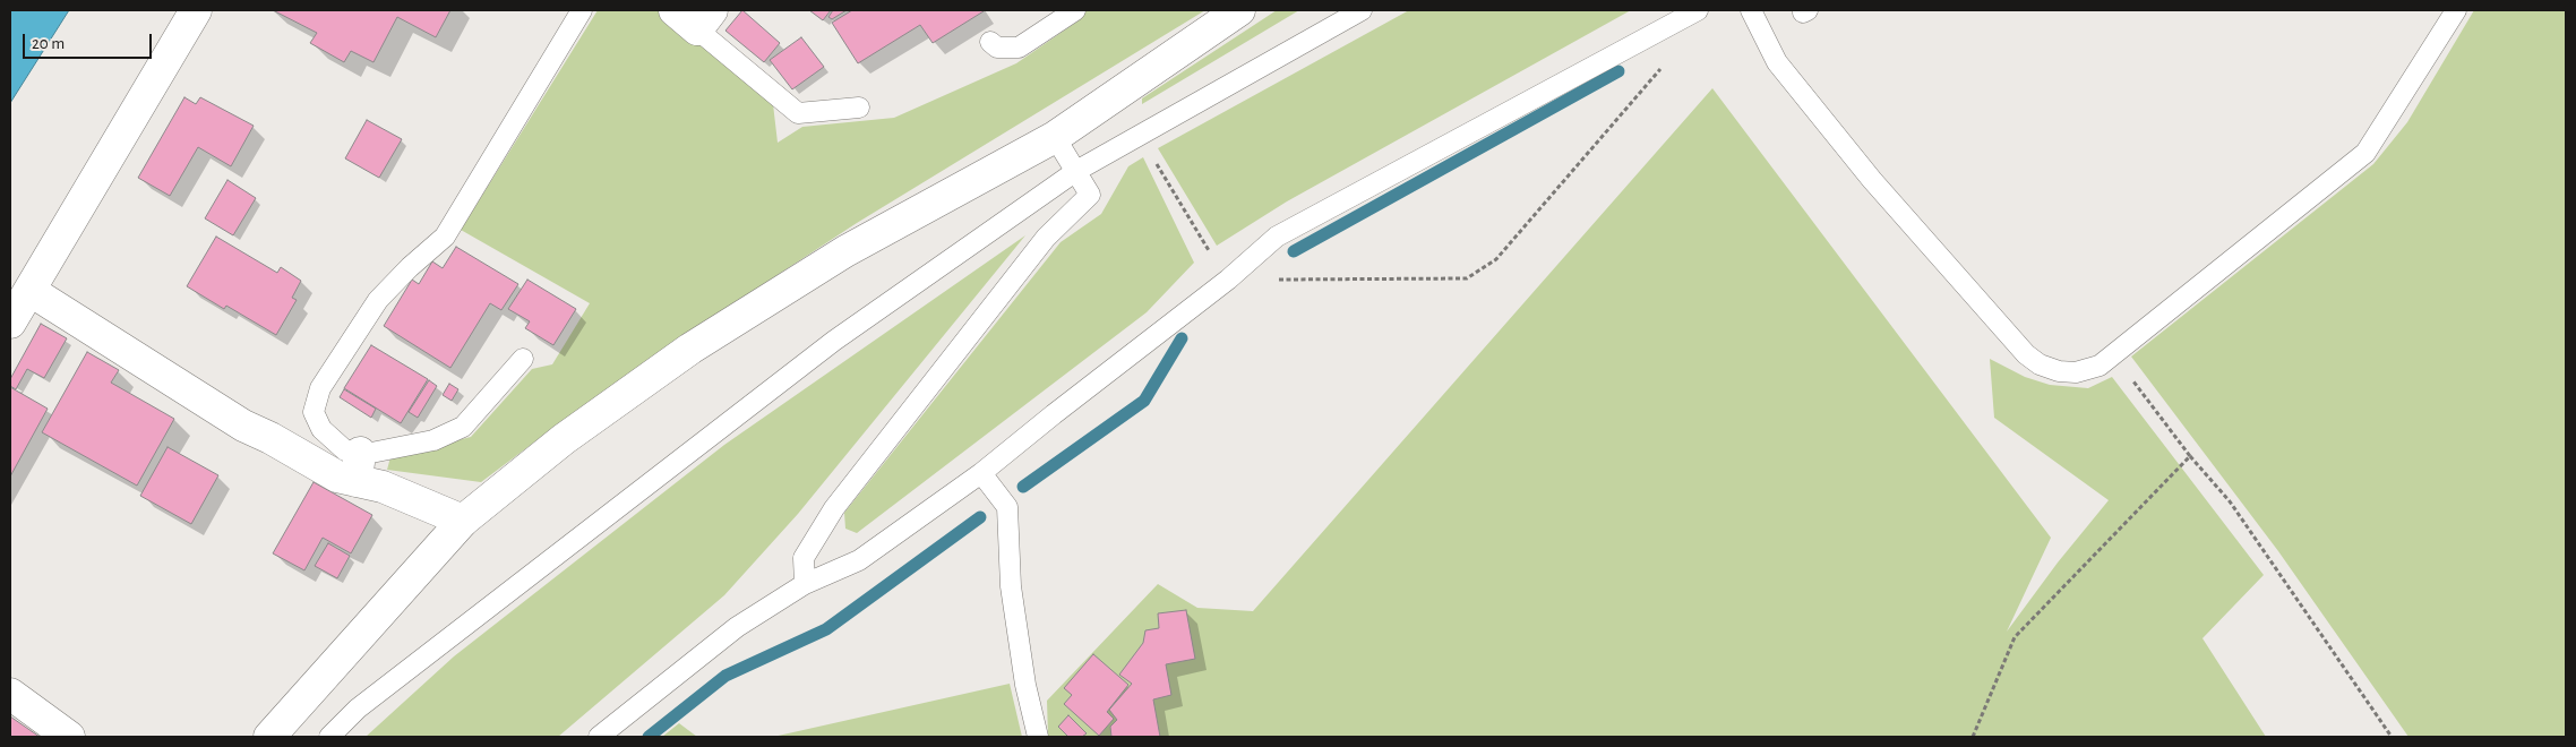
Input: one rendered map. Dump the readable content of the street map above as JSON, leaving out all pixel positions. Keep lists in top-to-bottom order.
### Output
{
  "scale_bar": "20 m"
}
